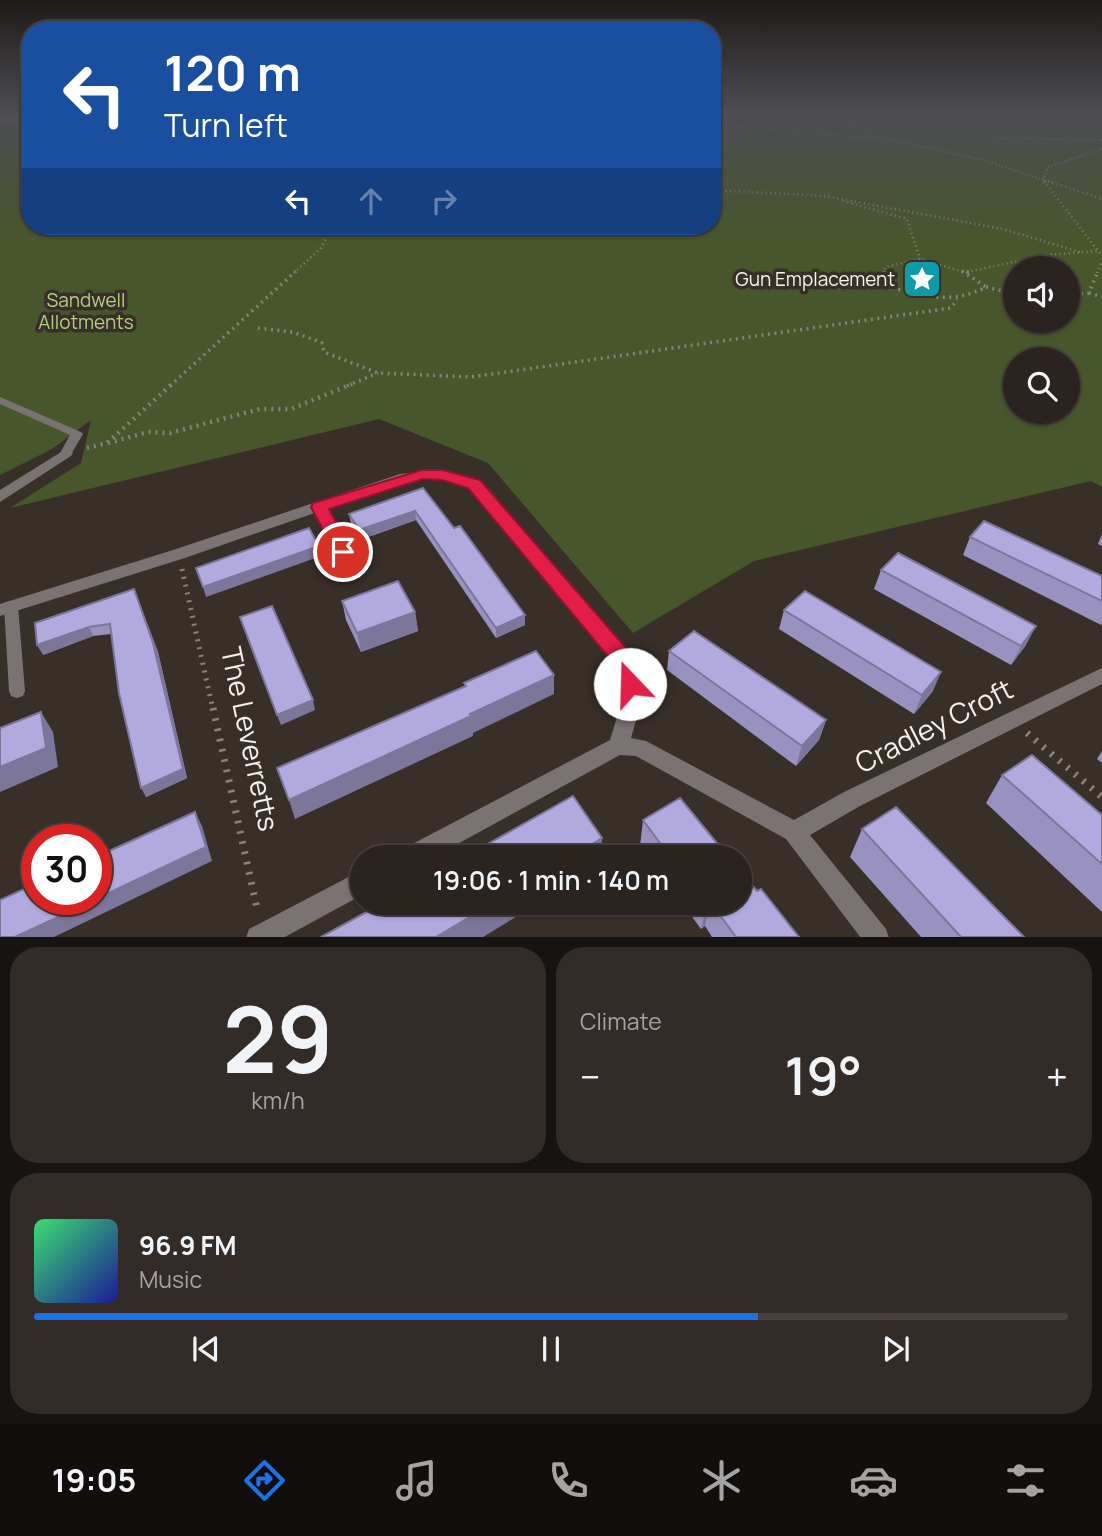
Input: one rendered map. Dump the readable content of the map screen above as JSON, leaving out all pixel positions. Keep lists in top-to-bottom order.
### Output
{
  "streets": {
    "street": ["Cradley Croft"],
    "path": ["The Leverretts"]
  },
  "parks": ["Sandwell Allotments"],
  "places": {
    "place": ["Gun Emplacement"]
  },
  "page": {
    "turn": ["120 m", "Turn left"],
    "limit": "30",
    "trip": "19:06 · 1 min · 140 m",
    "tile": [
      ["29", "km/h"],
      "Climate"
    ],
    "heat": ["−", "19°", "+"],
    "song": ["96.9 FM", "Music"],
    "tabs": "19:05"
  }
}
